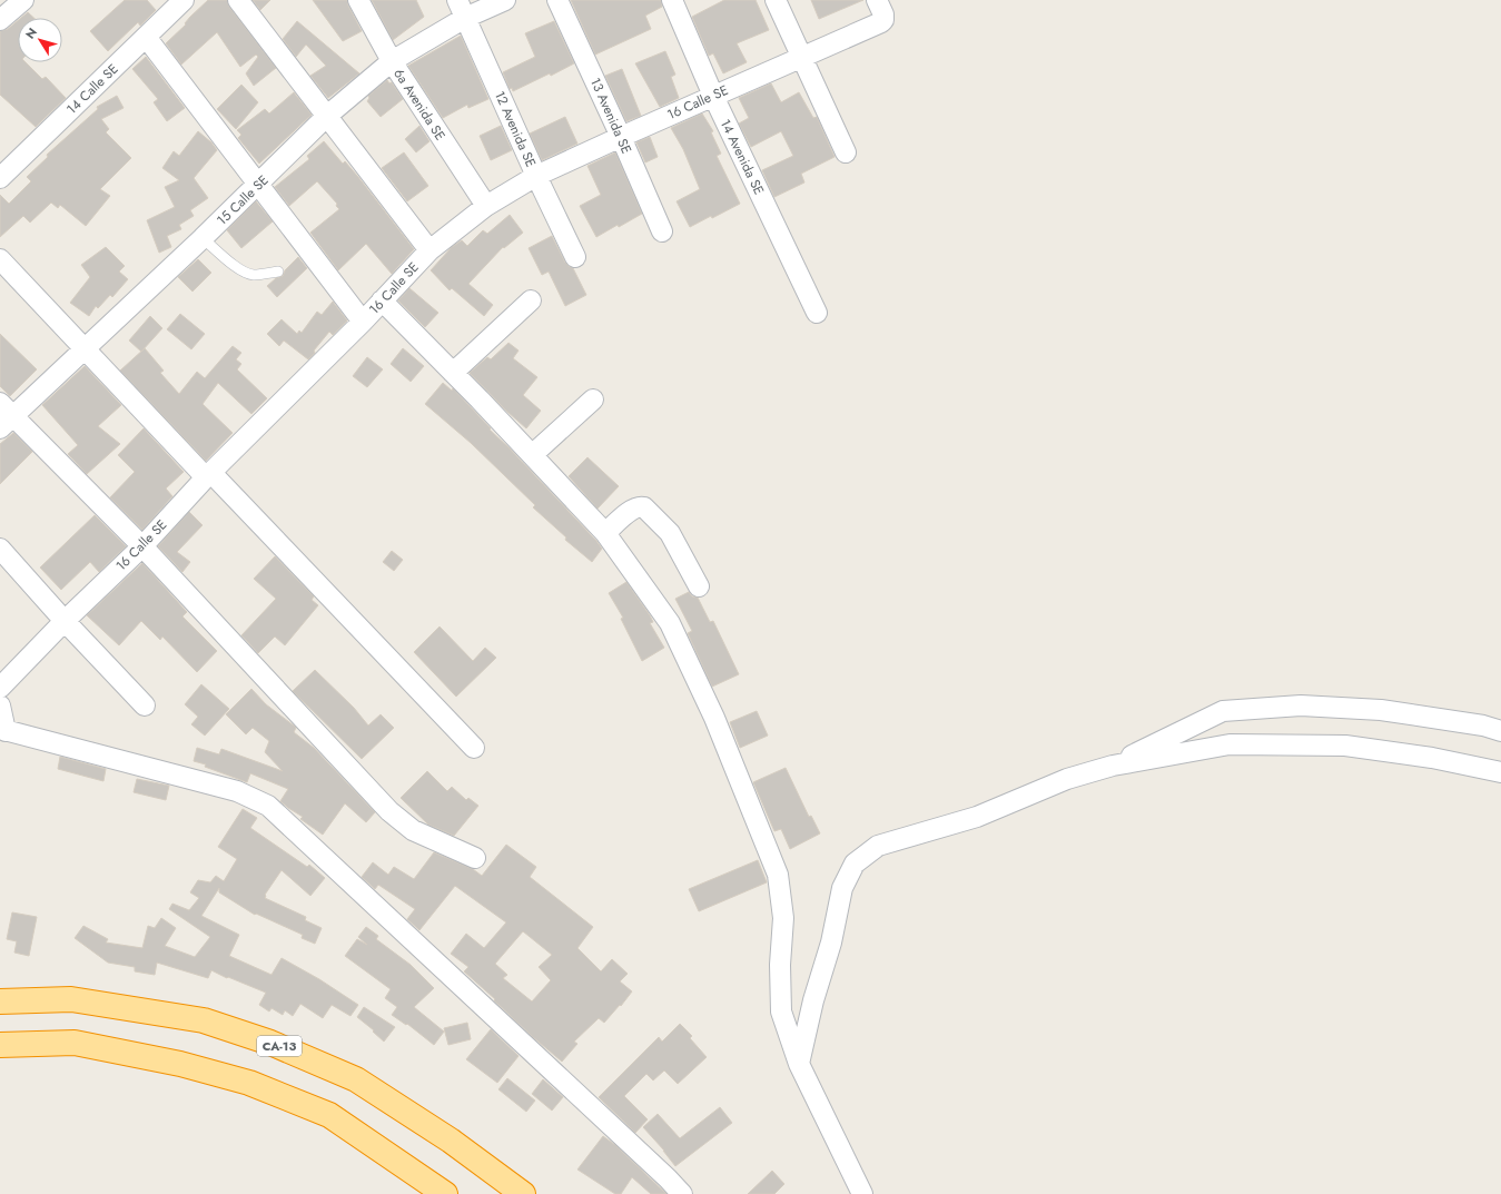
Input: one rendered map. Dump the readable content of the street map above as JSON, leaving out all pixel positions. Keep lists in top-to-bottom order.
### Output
{
  "streets": {
    "highway": ["CA-13"],
    "street": [
      "14 Calle SE",
      "16 Calle SE",
      "6a Avenida SE",
      "13 Avenida SE",
      "12 Avenida SE",
      "14 Avenida SE",
      "15 Calle SE"
    ]
  },
  "crossings": [
    ["16 Calle SE", "6a Avenida SE"],
    ["16 Calle SE", "13 Avenida SE"],
    ["16 Calle SE", "12 Avenida SE"],
    ["16 Calle SE", "14 Avenida SE"],
    ["6a Avenida SE", "15 Calle SE"],
    ["12 Avenida SE", "15 Calle SE"]
  ],
  "north": "top left"
}
